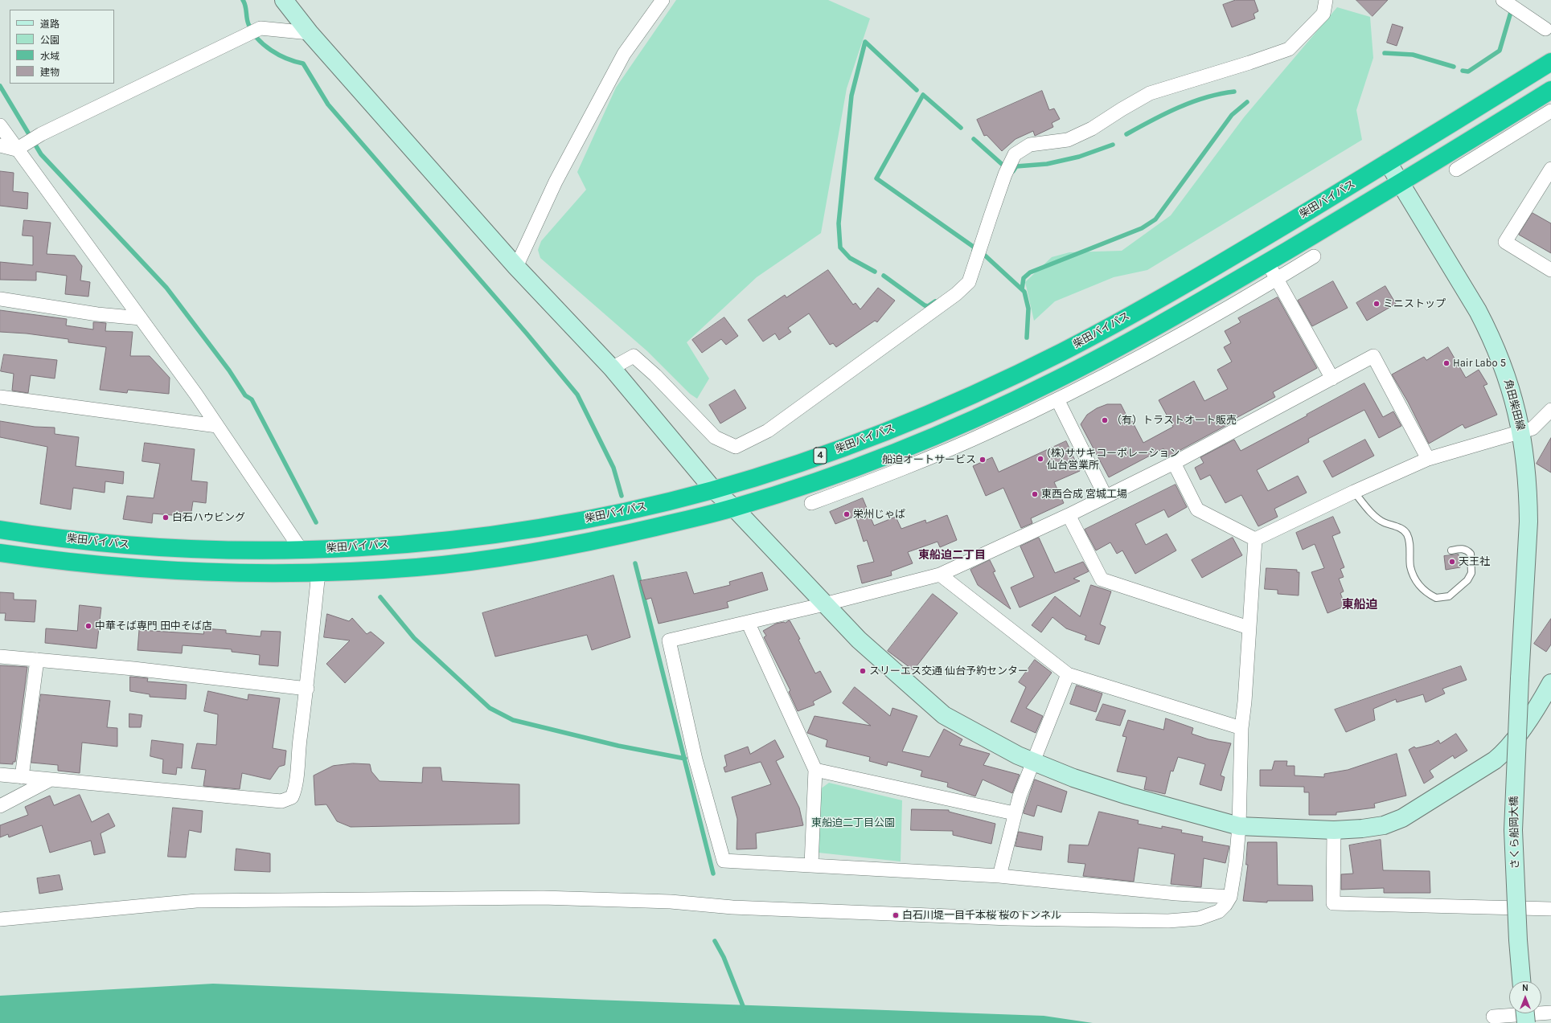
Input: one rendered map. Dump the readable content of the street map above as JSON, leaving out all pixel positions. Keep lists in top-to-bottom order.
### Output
{
  "streets": {
    "highway": ["柴田バイパス", "4"],
    "street": ["角田柴田線", "さくら船岡大橋"]
  },
  "crossings": [
    ["柴田バイパス", "角田柴田線"],
    ["角田柴田線", "4"],
    ["角田柴田線", "さくら船岡大橋"]
  ],
  "districts": ["東船迫二丁目", "東船迫"],
  "parks": ["東船迫二丁目公園"],
  "places": [
    "ミニストップ",
    "Hair Labo 5",
    "（有）トラストオート販売",
    "(株)ササキコーポレーション 仙台営業所",
    "船迫オートサービス",
    "東西合成 宮城工場",
    "栄州じゃぱ",
    "白石ハウビング",
    "天王社",
    "中華そば専門 田中そば店",
    "スリーエス交通 仙台予約センター",
    "白石川堤一目千本桜 桜のトンネル"
  ],
  "legend": [
    "道路",
    "公園",
    "水域",
    "建物"
  ],
  "north": "top"
}
